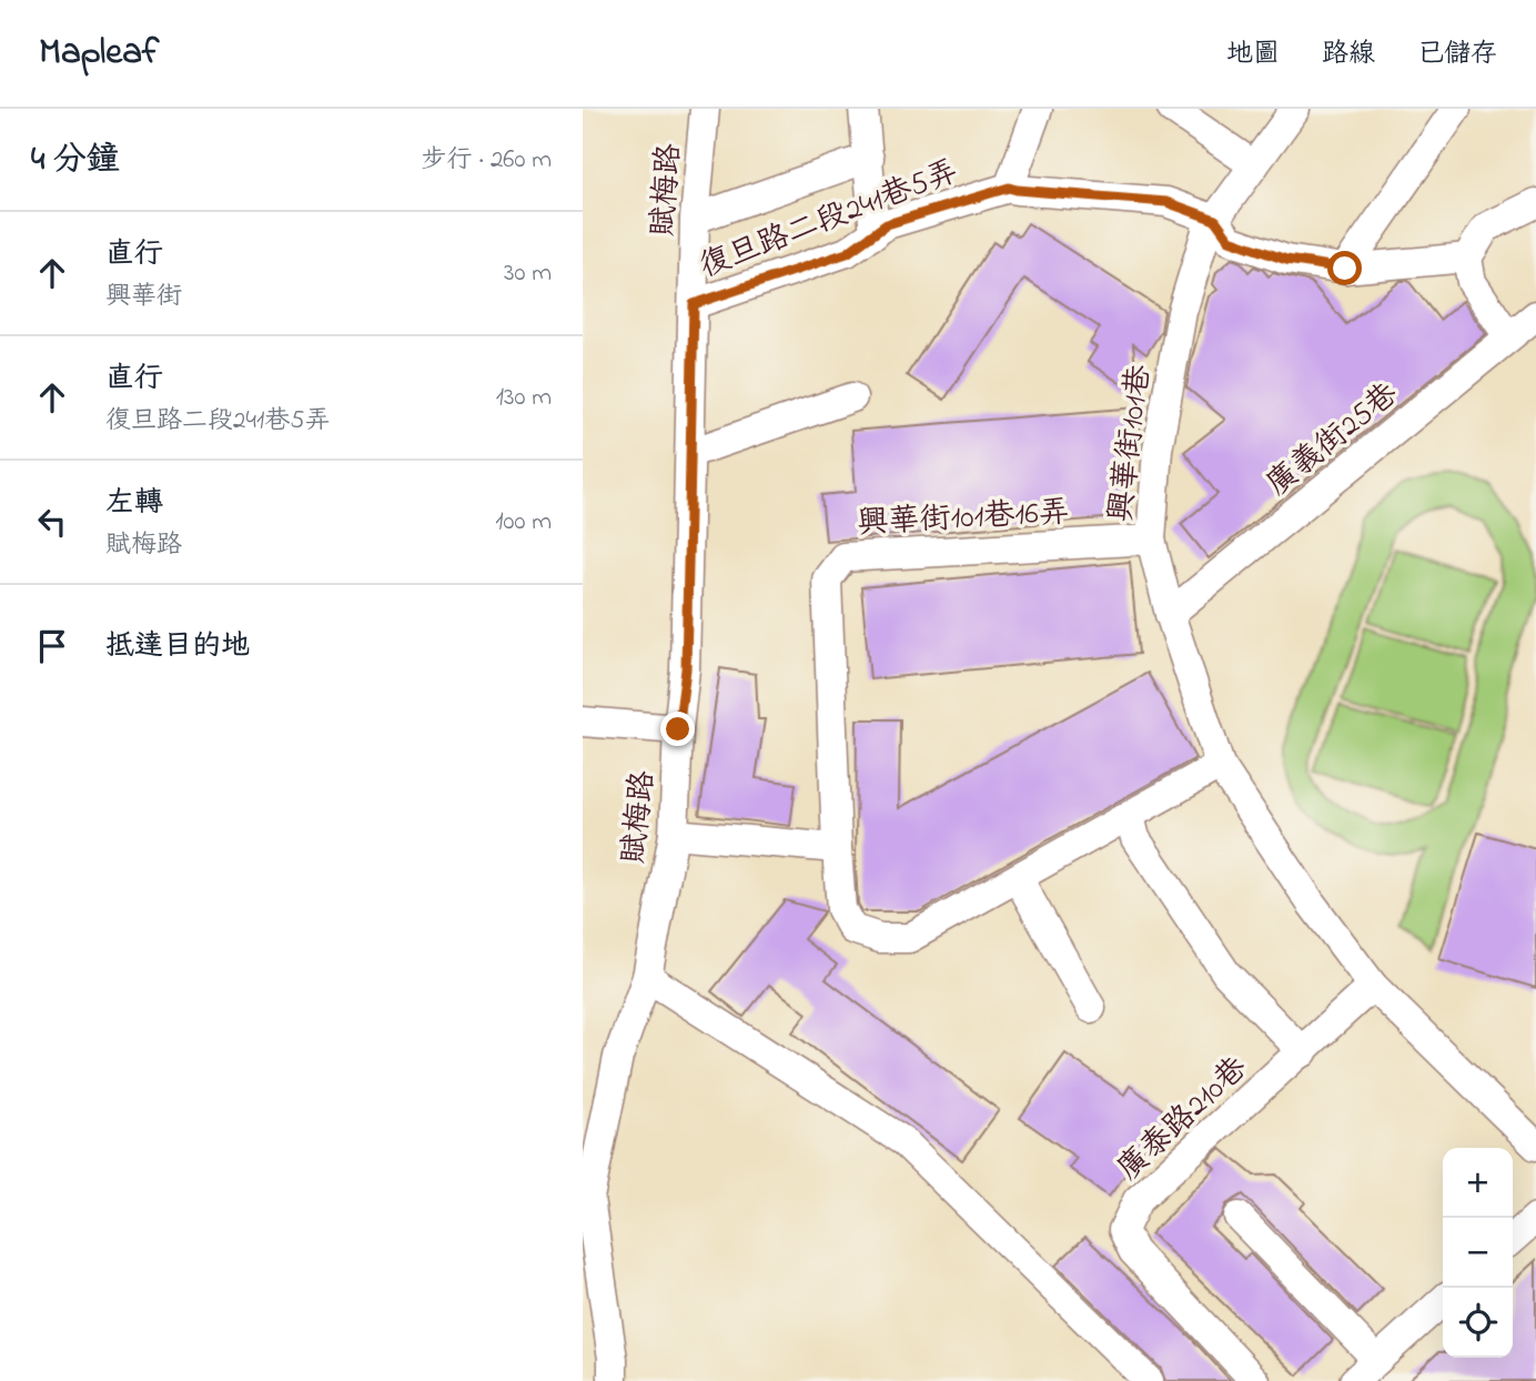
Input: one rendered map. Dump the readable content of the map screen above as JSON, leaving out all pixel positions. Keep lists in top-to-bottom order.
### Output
{
  "streets": {
    "street": [
      "賦梅路",
      "復旦路二段241巷5弄",
      "廣義街25巷",
      "興華街101巷",
      "興華街101巷16弄",
      "廣泰路210巷"
    ]
  },
  "crossings": [
    ["賦梅路", "復旦路二段241巷5弄"],
    ["復旦路二段241巷5弄", "興華街101巷"],
    ["廣義街25巷", "興華街101巷"],
    ["興華街101巷", "興華街101巷16弄"],
    ["興華街101巷", "廣泰路210巷"]
  ],
  "page": {
    "header": "Mapleaf",
    "nav": ["地圖", "路線", "已儲存"],
    "heading": ["4 分鐘", "步行 · 260 m"],
    "list": [
      ["直行", "興華街", "30 m"],
      ["直行", "復旦路二段241巷5弄", "130 m"],
      ["左轉", "賦梅路", "100 m"],
      "抵達目的地"
    ],
    "map_buttons": ["+", "−"]
  }
}
